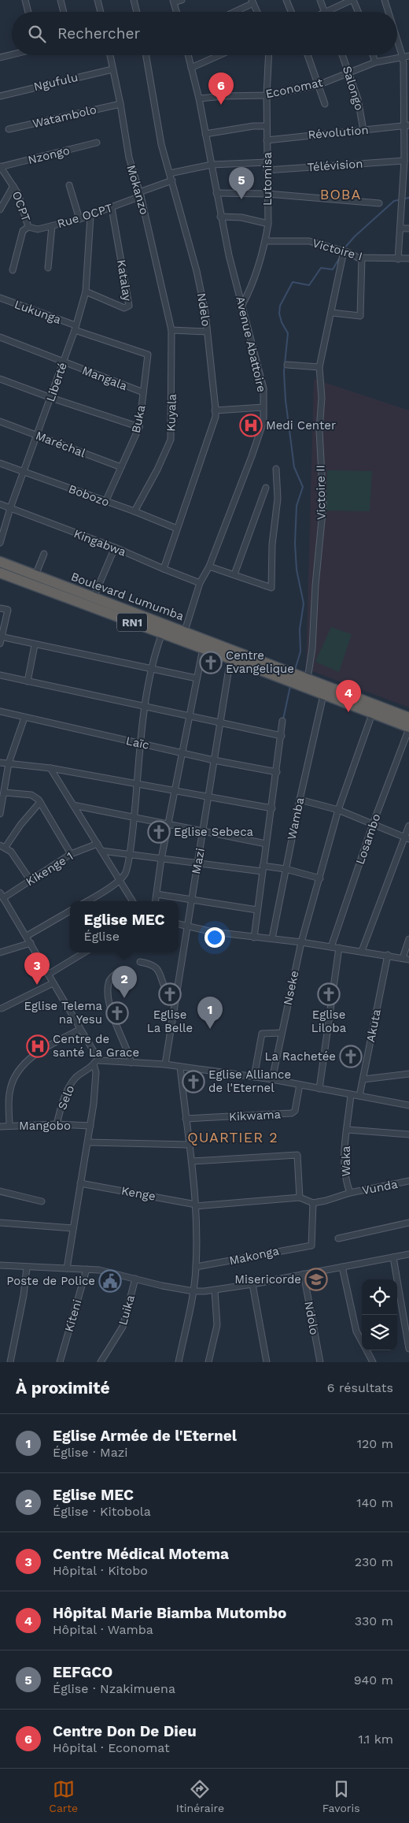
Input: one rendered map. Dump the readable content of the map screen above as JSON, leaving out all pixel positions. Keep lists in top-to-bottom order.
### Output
{
  "streets": {
    "highway": ["Boulevard Lumumba", "RN1"],
    "street": [
      "Ngufulu",
      "Economat",
      "Salongo",
      "Watambolo",
      "Révolution",
      "Nzongo",
      "Télévision",
      "Lutomisa",
      "Mokanzo",
      "OCPT",
      "Rue OCPT",
      "Victoire I",
      "Katalay",
      "Ndelo",
      "Lukunga",
      "Avenue Abattoire",
      "Mangala",
      "Liberté",
      "Kuyala",
      "Buka",
      "Maréchal",
      "Victoire II",
      "Bobozo",
      "Kingabwa",
      "Laïc",
      "Wamba",
      "Losambo",
      "Mazi",
      "Kikenge 1",
      "Nseke",
      "Akuta",
      "Selo",
      "Kikwama",
      "Mangobo",
      "Waka",
      "Vunda",
      "Kenge",
      "Makonga",
      "Luika",
      "Kiteni",
      "Ndolo"
    ]
  },
  "crossings": [
    ["Ngufulu", "Mokanzo"],
    ["Economat", "Salongo"],
    ["Economat", "Lutomisa"],
    ["Economat", "Avenue Abattoire"],
    ["Salongo", "Révolution"],
    ["Watambolo", "Mokanzo"],
    ["Révolution", "Lutomisa"],
    ["Nzongo", "OCPT"],
    ["Télévision", "Lutomisa"],
    ["Lutomisa", "Victoire I"],
    ["Lutomisa", "Avenue Abattoire"],
    ["Mokanzo", "Rue OCPT"],
    ["Mokanzo", "Kuyala"],
    ["OCPT", "Rue OCPT"],
    ["Rue OCPT", "Katalay"],
    ["Rue OCPT", "Ndelo"],
    ["Rue OCPT", "Liberté"],
    ["Victoire I", "Victoire II"],
    ["Katalay", "Liberté"],
    ["Ndelo", "Bobozo"],
    ["Ndelo", "Kingabwa"],
    ["Lukunga", "Liberté"],
    ["Lukunga", "Buka"],
    ["Avenue Abattoire", "Kingabwa"],
    ["Avenue Abattoire", "Boulevard Lumumba"],
    ["Mangala", "Liberté"],
    ["Mangala", "Buka"],
    ["Liberté", "Maréchal"],
    ["Liberté", "Bobozo"],
    ["Liberté", "Kingabwa"],
    ["Kuyala", "Bobozo"],
    ["Buka", "Maréchal"],
    ["Buka", "Bobozo"],
    ["Boulevard Lumumba", "Mazi"],
    ["Laïc", "Mazi"],
    ["Selo", "Mangobo"],
    ["Waka", "Vunda"],
    ["Vunda", "Makonga"]
  ],
  "districts": ["BOBA", "QUARTIER 2"],
  "places": {
    "hospital": ["Medi Center", "Centre de santé La Grace"],
    "church": [
      "Centre Evangelique",
      "Eglise Sebeca",
      "Eglise La Belle",
      "Eglise Liloba",
      "Eglise Telema na Yesu",
      "La Rachetée",
      "Eglise Alliance de l'Eternel"
    ],
    "school or university": ["Misericorde"],
    "public building": ["Poste de Police"]
  },
  "page": {
    "search": "Rechercher",
    "pins": [
      "6",
      "5",
      "4",
      "3",
      "2",
      "1"
    ],
    "popup": ["Eglise MEC", "Église"],
    "heading": ["À proximité", "6 résultats"],
    "list": [
      {
        "mark": "1",
        "name": "Eglise Armée de l'Eternel",
        "note": "Église · Mazi",
        "value": "120 m"
      },
      {
        "mark": "2",
        "name": "Eglise MEC",
        "note": "Église · Kitobola",
        "value": "140 m"
      },
      {
        "mark": "3",
        "name": "Centre Médical Motema",
        "note": "Hôpital · Kitobo",
        "value": "230 m"
      },
      {
        "mark": "4",
        "name": "Hôpital Marie Biamba Mutombo",
        "note": "Hôpital · Wamba",
        "value": "330 m"
      },
      {
        "mark": "5",
        "name": "EEFGCO",
        "note": "Église · Nzakimuena",
        "value": "940 m"
      },
      {
        "mark": "6",
        "name": "Centre Don De Dieu",
        "note": "Hôpital · Economat",
        "value": "1.1 km"
      }
    ],
    "nav": ["Carte", "Itinéraire", "Favoris"]
  }
}
